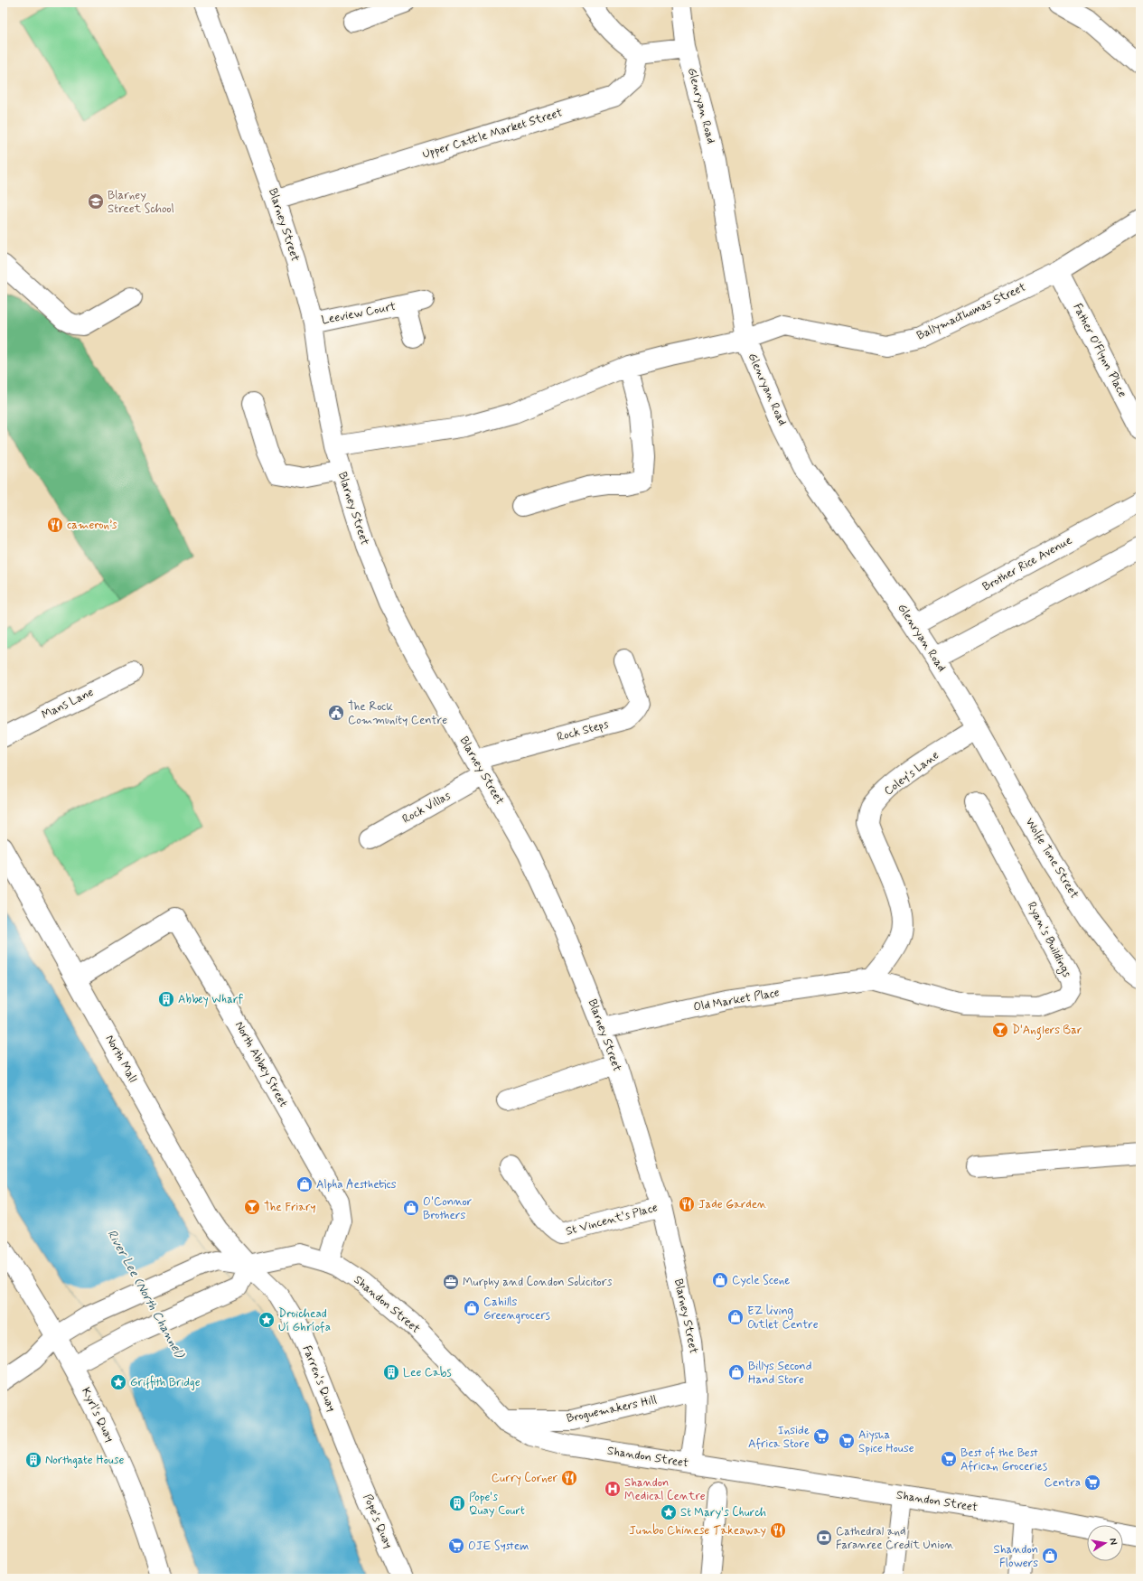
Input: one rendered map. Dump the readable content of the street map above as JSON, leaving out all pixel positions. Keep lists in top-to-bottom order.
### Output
{
  "streets": {
    "street": [
      "Glenryan Road",
      "Upper Cattle Market Street",
      "Blarney Street",
      "Ballymacthomas Street",
      "Leeview Court",
      "Father O'Flynn Place",
      "Brother Rice Avenue",
      "Mans Lane",
      "Rock Steps",
      "Coley's Lane",
      "Rock Villas",
      "Wolfe Tone Street",
      "Ryan's Buildings",
      "Old Market Place",
      "North Mall",
      "North Abbey Street",
      "St Vincent's Place",
      "Shandon Street",
      "Farren's Quay",
      "Broguemakers Hill",
      "Kyrl's Quay",
      "Pope's Quay"
    ]
  },
  "crossings": [
    ["Glenryan Road", "Ballymacthomas Street"],
    ["Glenryan Road", "Brother Rice Avenue"],
    ["Glenryan Road", "Coley's Lane"],
    ["Glenryan Road", "Wolfe Tone Street"],
    ["Upper Cattle Market Street", "Blarney Street"],
    ["Blarney Street", "Ballymacthomas Street"],
    ["Blarney Street", "Leeview Court"],
    ["Blarney Street", "Rock Steps"],
    ["Blarney Street", "Rock Villas"],
    ["Blarney Street", "Old Market Place"],
    ["Blarney Street", "St Vincent's Place"],
    ["Blarney Street", "Shandon Street"],
    ["Blarney Street", "Broguemakers Hill"],
    ["Ballymacthomas Street", "Father O'Flynn Place"],
    ["Rock Steps", "Rock Villas"],
    ["Coley's Lane", "Wolfe Tone Street"],
    ["Coley's Lane", "Ryan's Buildings"],
    ["Coley's Lane", "Old Market Place"],
    ["Ryan's Buildings", "Old Market Place"],
    ["North Mall", "North Abbey Street"],
    ["North Mall", "Shandon Street"],
    ["North Mall", "Farren's Quay"],
    ["North Abbey Street", "Shandon Street"],
    ["Shandon Street", "Farren's Quay"],
    ["Shandon Street", "Broguemakers Hill"],
    ["Farren's Quay", "Pope's Quay"]
  ],
  "water": ["River Lee (North Channel)"],
  "places": {
    "school or university": ["Blarney Street School"],
    "restaurant": [
      "cameron’s",
      "Jade Garden",
      "Curry Corner",
      "Jumbo Chinese Takeaway"
    ],
    "public building": ["The Rock Community Centre"],
    "building": [
      "Abbey Wharf",
      "Lee Cabs",
      "Northgate House",
      "Pope's Quay Court"
    ],
    "bar": ["D'Anglers Bar", "The Friary"],
    "shop": [
      "Alpha Aesthetics",
      "O'Connor Brothers",
      "Cycle Scene",
      "Cahills Greengrocers",
      "EZ living Outlet Centre",
      "Billys Second Hand Store",
      "Shandon Flowers"
    ],
    "office": ["Murphy and Condon Solicitors"],
    "place": ["Droichead Uí Ghríofa", "Griffith Bridge", "St Mary's Church"],
    "supermarket": [
      "Inside Africa Store",
      "Aiysha Spice House",
      "Best of the Best African Groceries",
      "Centra",
      "OJE System"
    ],
    "hospital": ["Shandon Medical Centre"],
    "bank": ["Cathedral and Faranree Credit Union"]
  },
  "north": "right"
}
